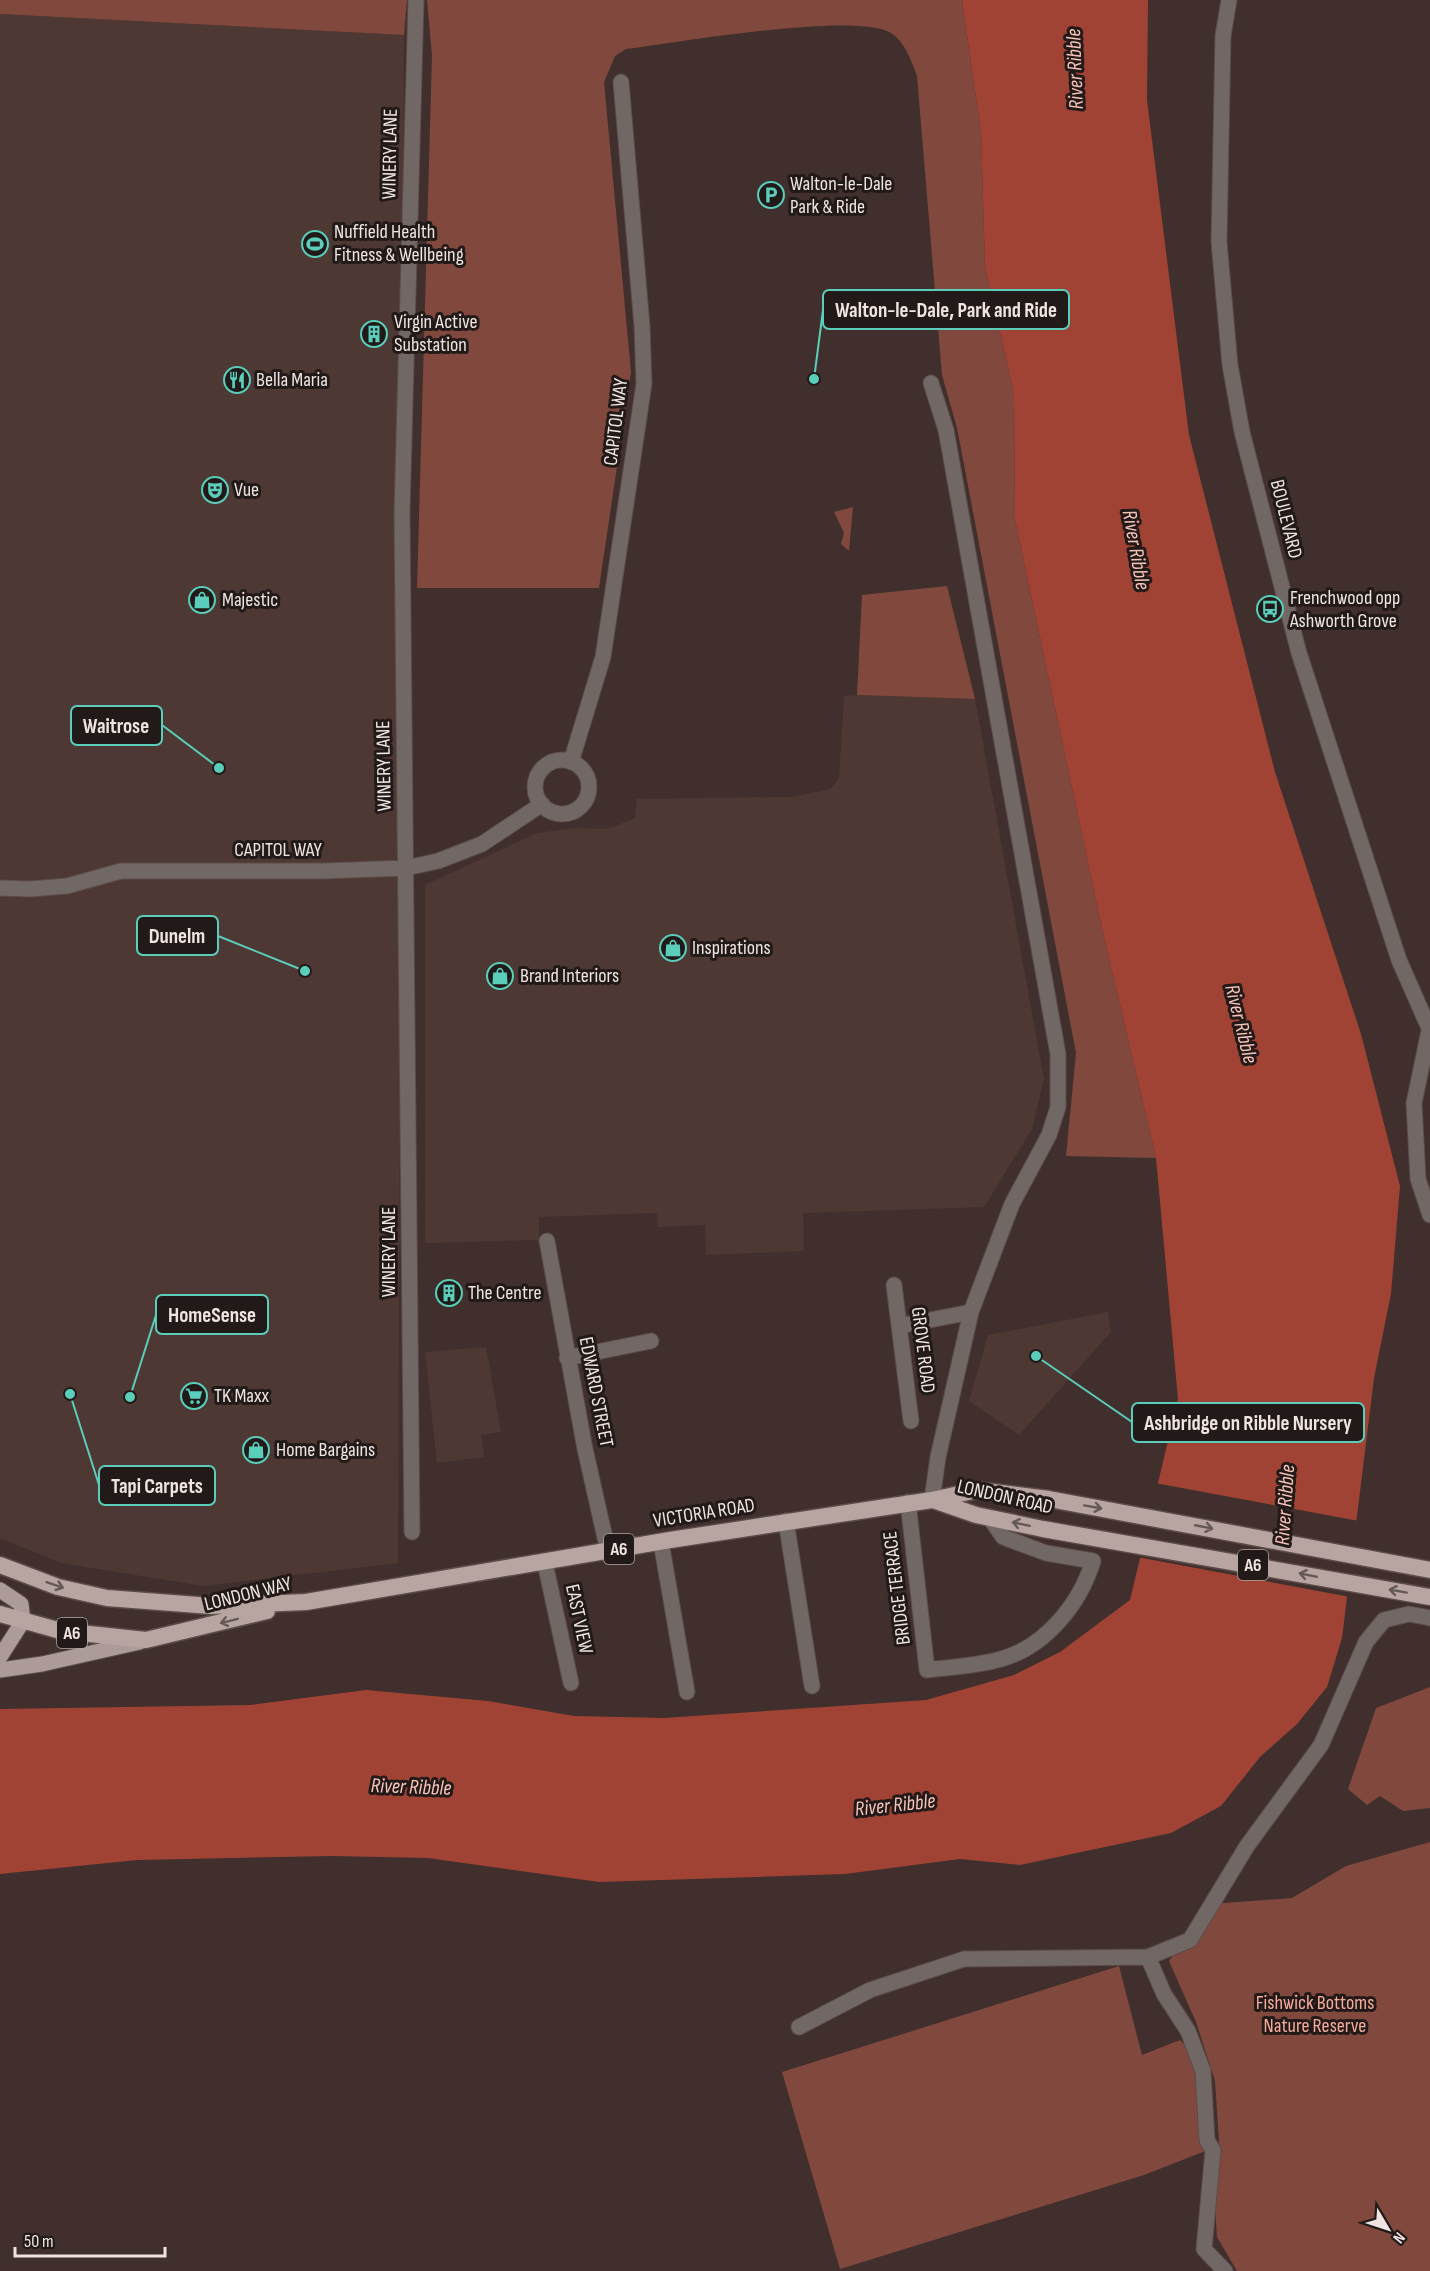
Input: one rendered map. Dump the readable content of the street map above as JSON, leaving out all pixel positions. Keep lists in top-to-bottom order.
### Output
{
  "streets": {
    "highway": [
      "LONDON ROAD",
      "VICTORIA ROAD",
      "A6",
      "LONDON WAY"
    ],
    "street": [
      "WINERY LANE",
      "CAPITOL WAY",
      "BOULEVARD",
      "GROVE ROAD",
      "EDWARD STREET",
      "BRIDGE TERRACE",
      "EAST VIEW"
    ]
  },
  "crossings": [
    ["WINERY LANE", "CAPITOL WAY"],
    ["EDWARD STREET", "VICTORIA ROAD"],
    ["LONDON ROAD", "VICTORIA ROAD"],
    ["LONDON ROAD", "BRIDGE TERRACE"],
    ["VICTORIA ROAD", "BRIDGE TERRACE"],
    ["VICTORIA ROAD", "LONDON WAY"],
    ["VICTORIA ROAD", "EAST VIEW"]
  ],
  "water": ["River Ribble"],
  "parks": ["Fishwick Bottoms Nature Reserve"],
  "places": {
    "parking": ["Walton-le-Dale Park & Ride"],
    "sports": ["Nuffield Health Fitness & Wellbeing"],
    "building": ["Virgin Active Substation", "The Centre"],
    "other": [
      "Walton-le-Dale, Park and Ride",
      "Waitrose",
      "Dunelm",
      "Ashbridge on Ribble Nursery",
      "Tapi Carpets",
      "HomeSense"
    ],
    "restaurant": ["Bella Maria"],
    "theatre": ["Vue"],
    "shop": [
      "Majestic",
      "Inspirations",
      "Brand Interiors",
      "Home Bargains"
    ],
    "bus stop": ["Frenchwood opp Ashworth Grove"],
    "supermarket": ["TK Maxx"]
  },
  "scale_bar": "50 m",
  "north": "bottom right"
}
